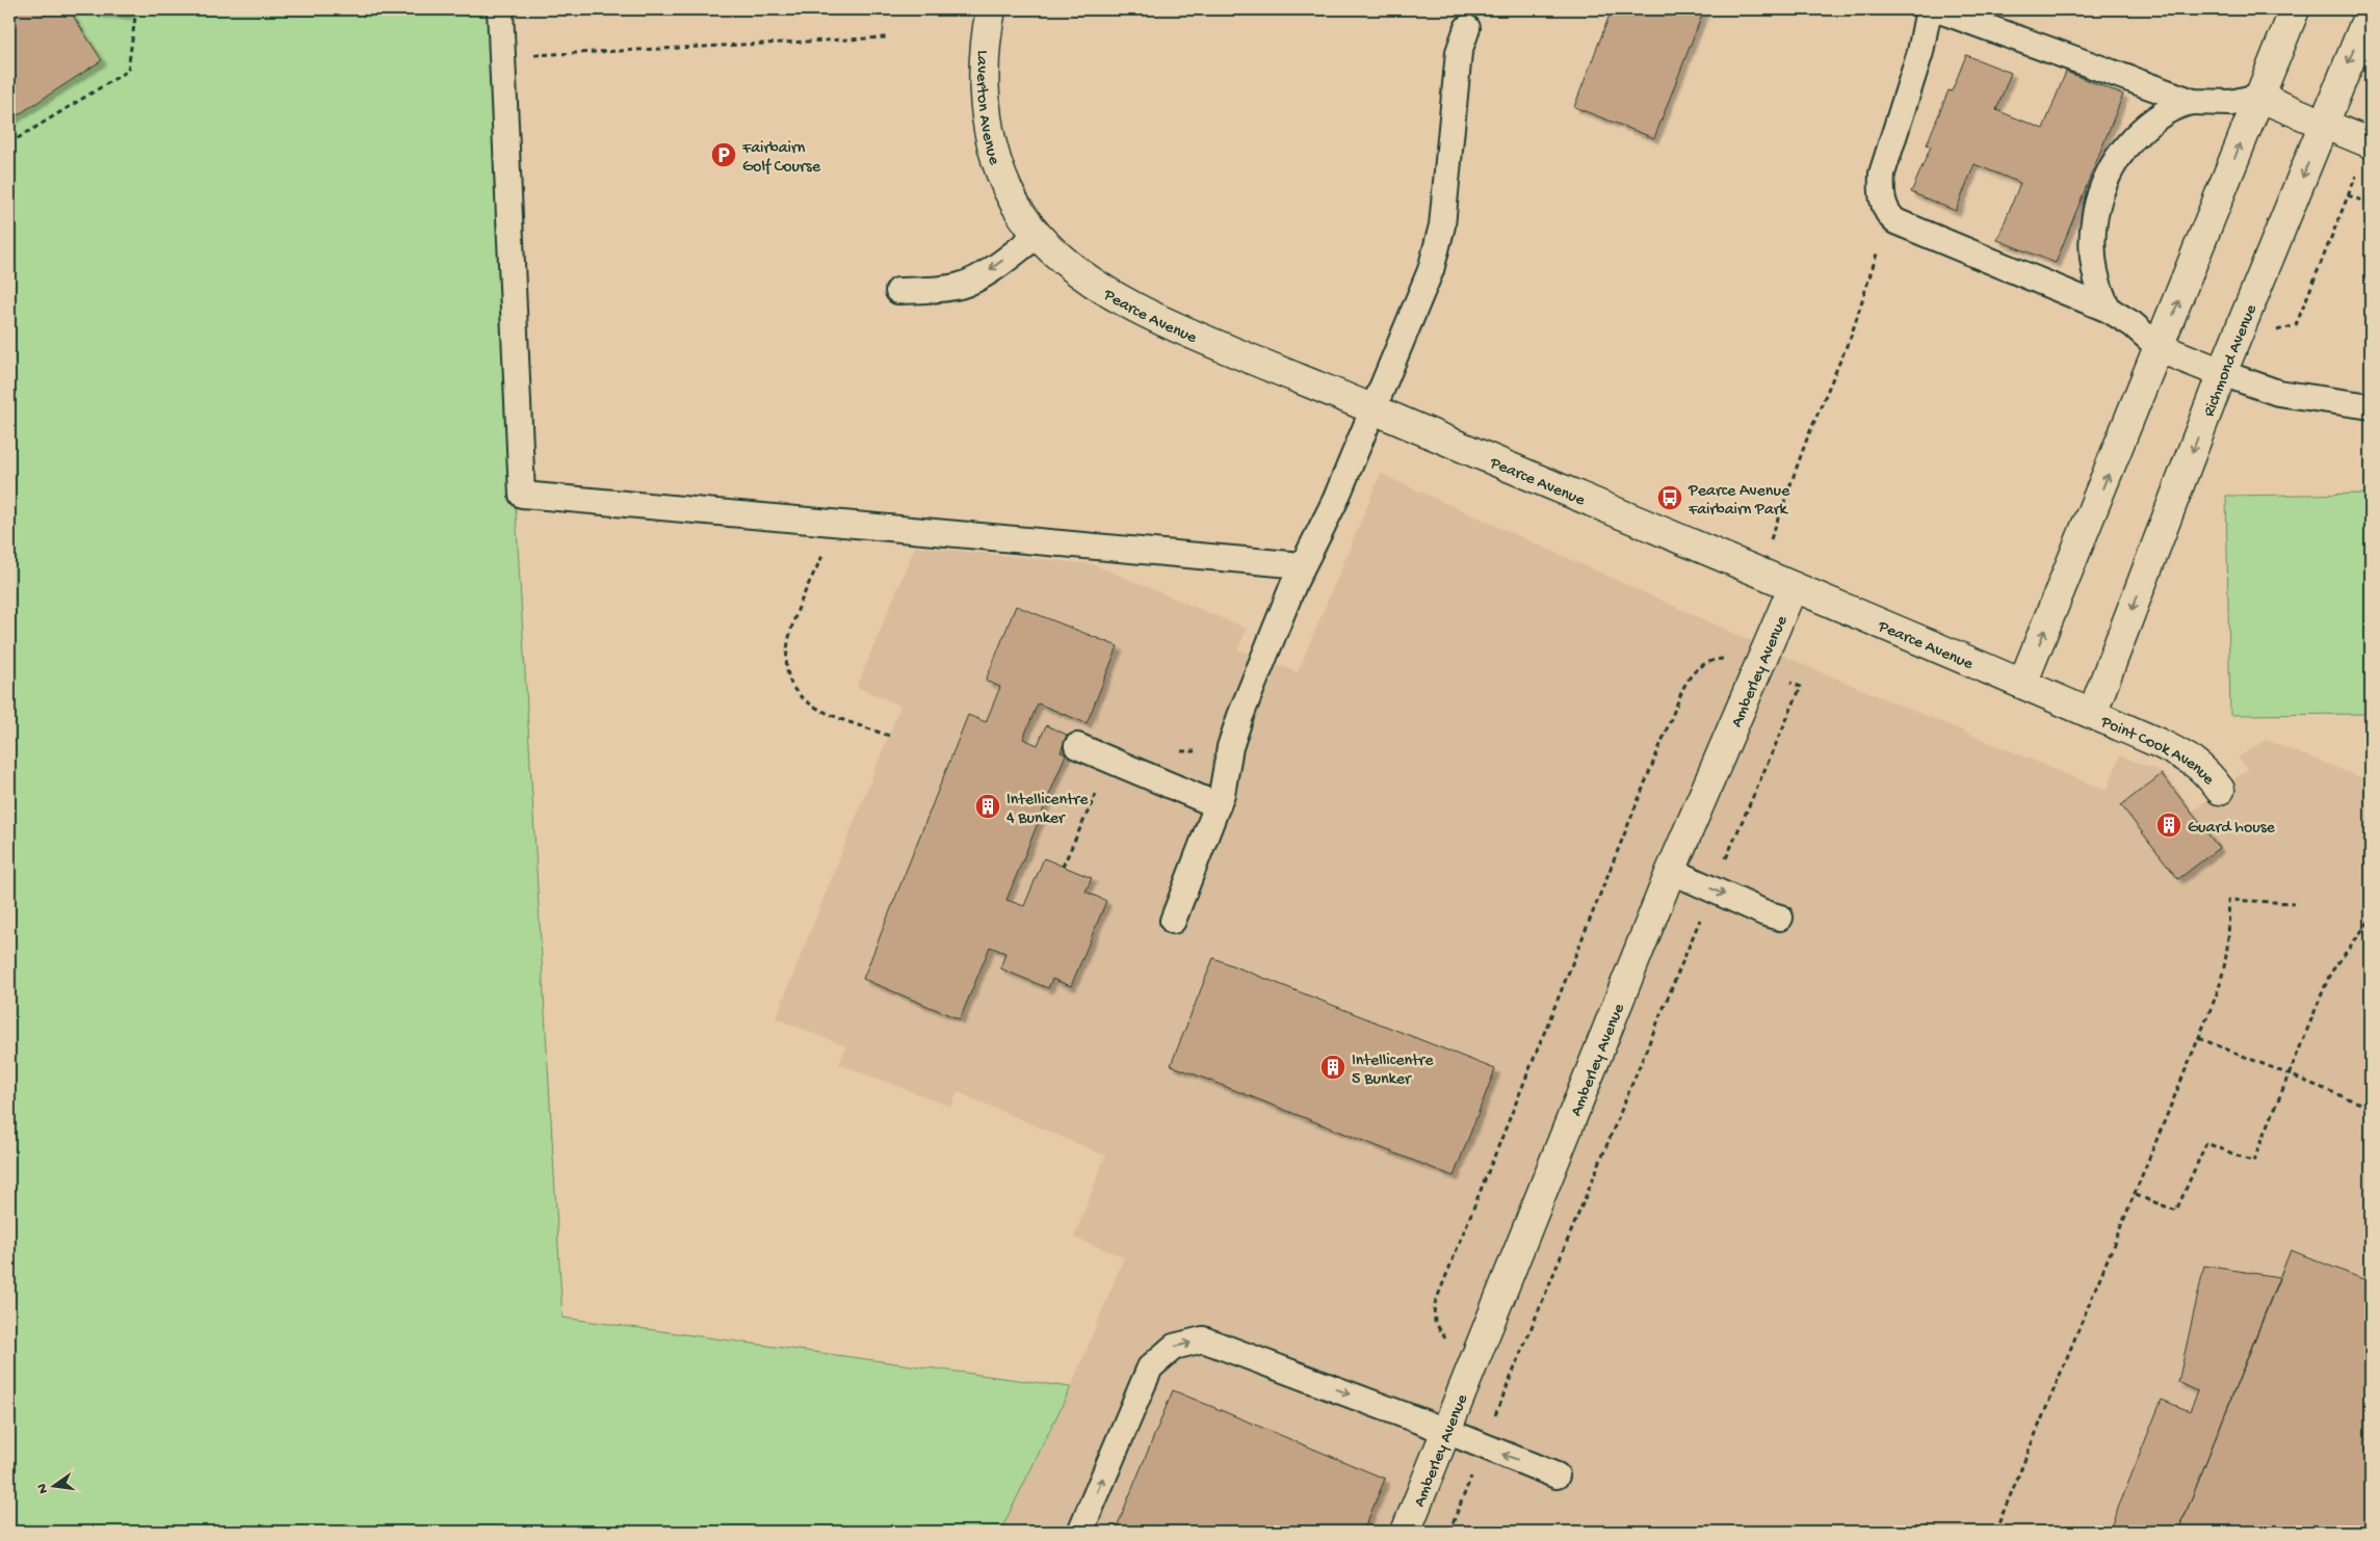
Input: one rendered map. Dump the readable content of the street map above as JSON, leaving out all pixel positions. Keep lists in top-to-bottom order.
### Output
{
  "streets": {
    "street": [
      "Laverton Avenue",
      "Pearce Avenue",
      "Richmond Avenue",
      "Amberley Avenue",
      "Point Cook Avenue"
    ]
  },
  "crossings": [
    ["Laverton Avenue", "Pearce Avenue"],
    ["Pearce Avenue", "Richmond Avenue"],
    ["Pearce Avenue", "Amberley Avenue"],
    ["Pearce Avenue", "Point Cook Avenue"],
    ["Richmond Avenue", "Point Cook Avenue"]
  ],
  "places": {
    "parking": ["Fairbairn Golf Course"],
    "bus stop": ["Pearce Avenue Fairbairn Park"],
    "building": ["Intellicentre 4 Bunker", "Guard house", "Intellicentre 5 Bunker"]
  },
  "north": "left"
}
